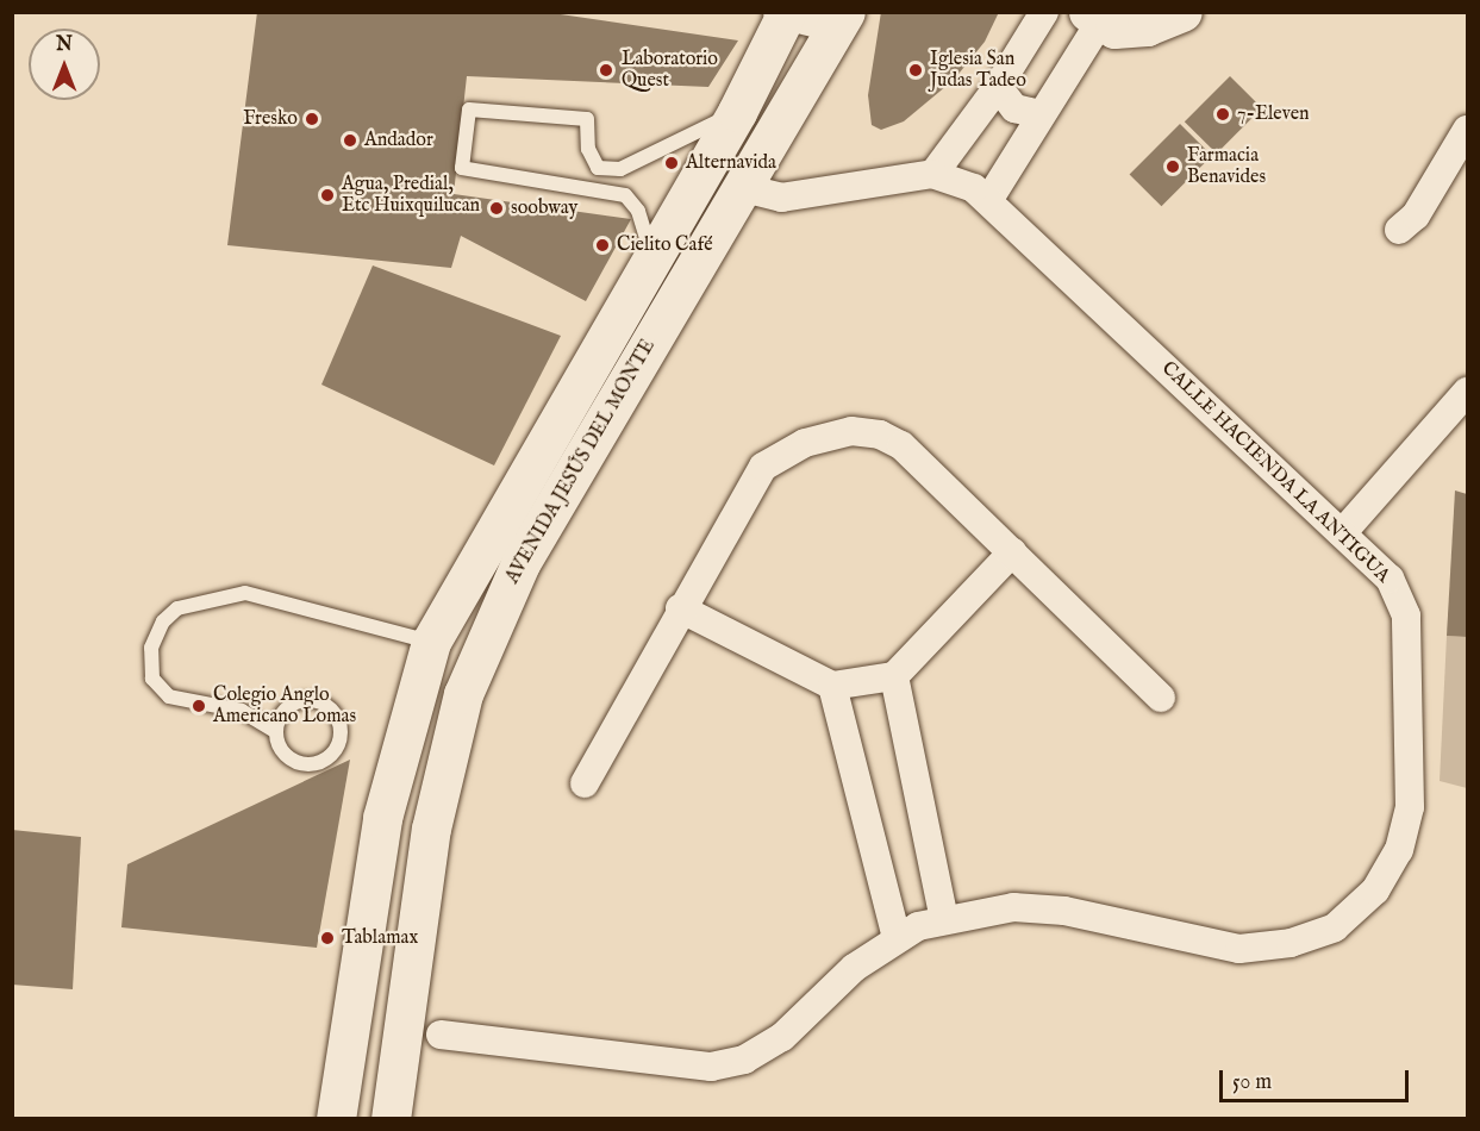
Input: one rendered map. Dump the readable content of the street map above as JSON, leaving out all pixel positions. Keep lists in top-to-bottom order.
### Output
{
  "streets": {
    "main road": ["AVENIDA JESÚS DEL MONTE"],
    "street": ["CALLE HACIENDA LA ANTIGUA"]
  },
  "places": [
    "Laboratorio Quest",
    "Iglesia San Judas Tadeo",
    "7-Eleven",
    "Fresko",
    "Andador",
    "Alternavida",
    "Farmacia Benavides",
    "Agua, Predial, Etc Huixquilucan",
    "soobway",
    "Cielito Café",
    "Colegio Anglo Americano Lomas",
    "Tablamax"
  ],
  "scale_bar": "50 m",
  "north": "top"
}
